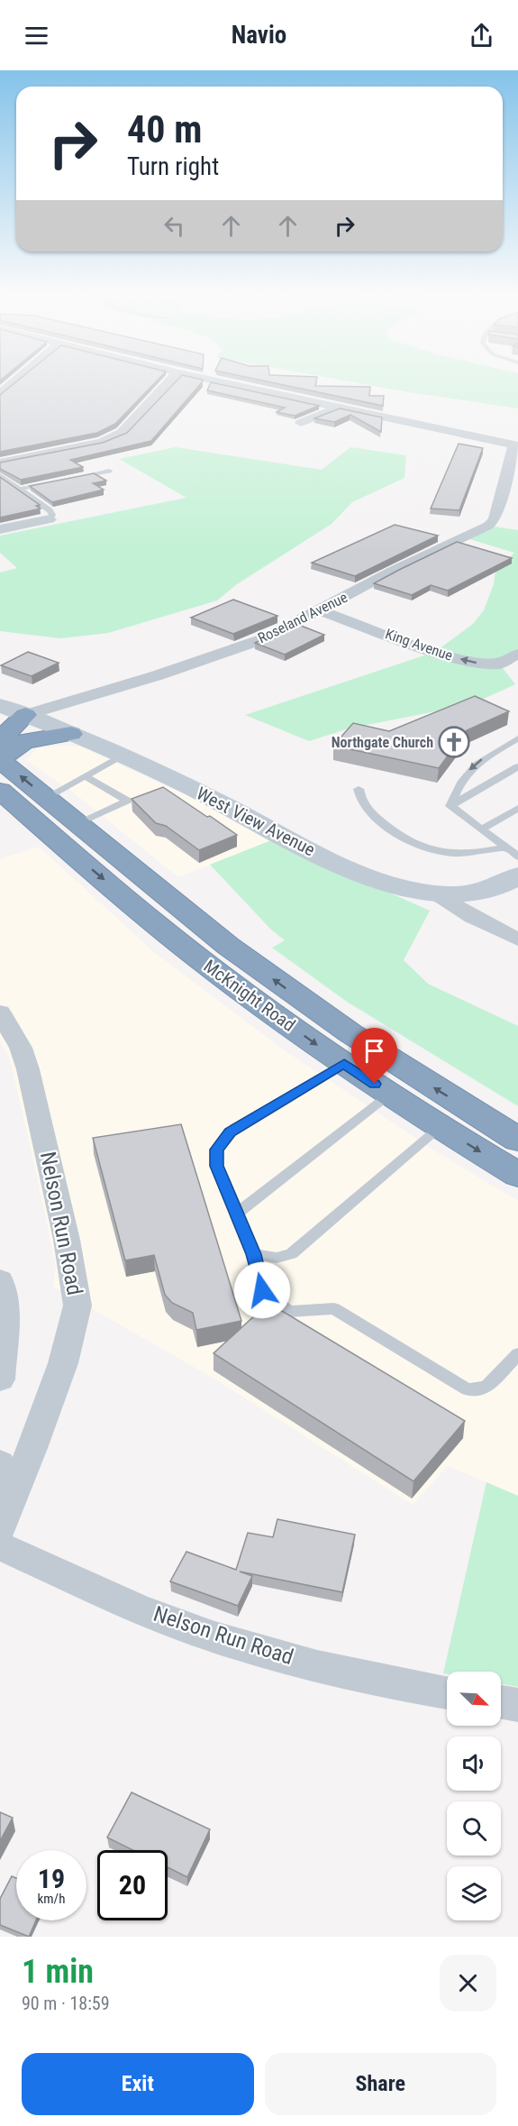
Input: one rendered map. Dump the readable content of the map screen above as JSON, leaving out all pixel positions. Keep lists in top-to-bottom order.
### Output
{
  "streets": {
    "highway": ["McKnight Road"],
    "street": [
      "Roseland Avenue",
      "King Avenue",
      "West View Avenue",
      "Nelson Run Road"
    ]
  },
  "crossings": [
    ["Roseland Avenue", "King Avenue"],
    ["Roseland Avenue", "West View Avenue"]
  ],
  "one_way": ["King Avenue"],
  "places": {
    "church": ["Northgate Church"]
  },
  "north": "bottom right",
  "page": {
    "header": "Navio",
    "turn": ["40 m", "Turn right"],
    "speed": "19 km/h",
    "limit": "20",
    "heading": ["1 min", "90 m · 18:59"],
    "buttons": ["Exit", "Share"]
  }
}
